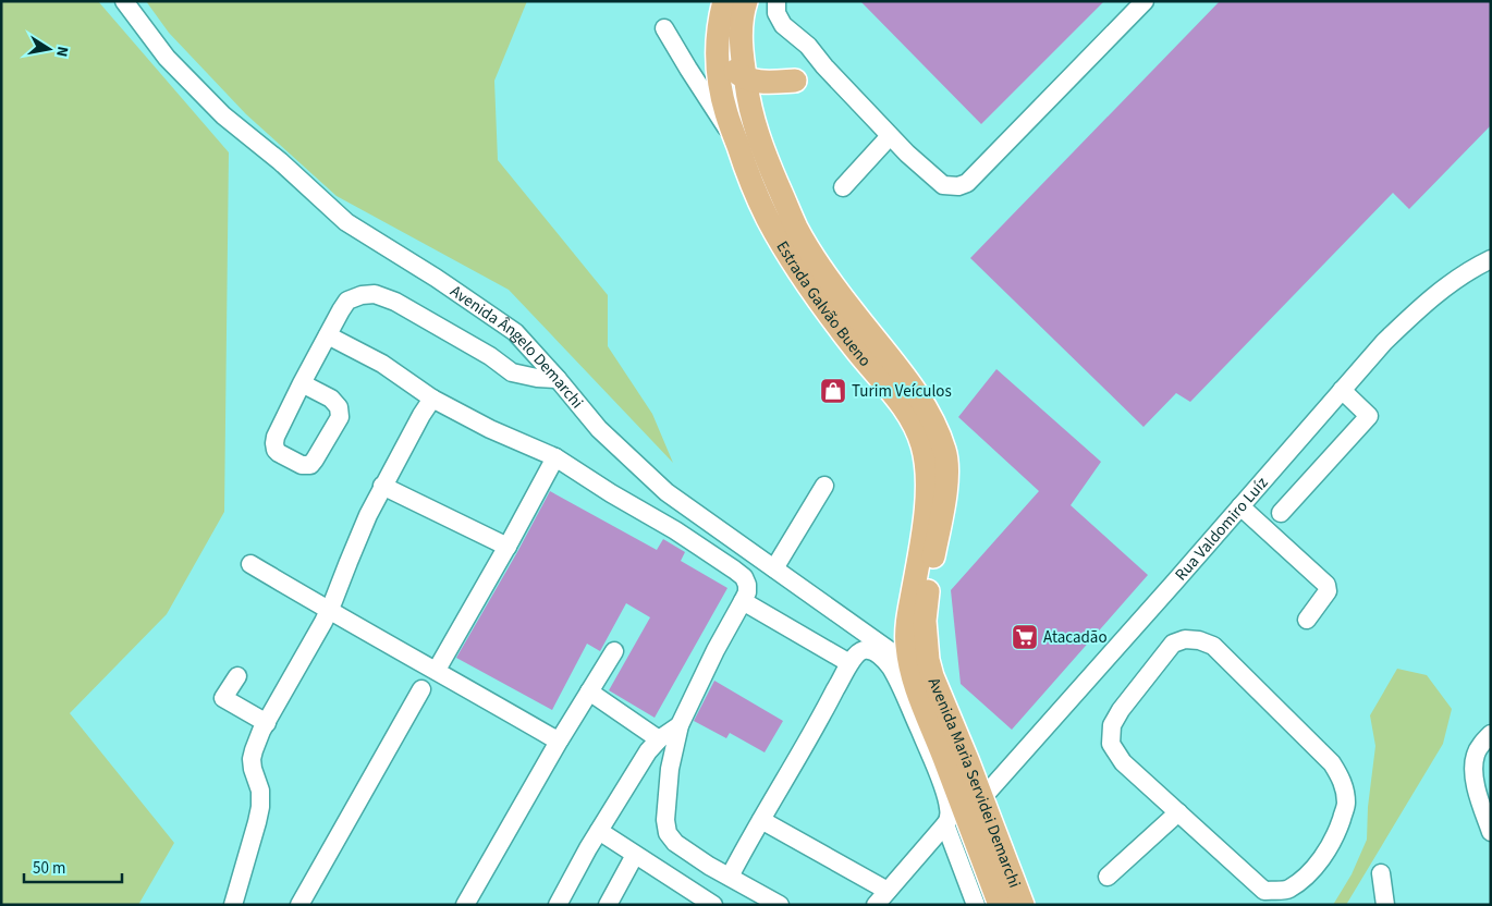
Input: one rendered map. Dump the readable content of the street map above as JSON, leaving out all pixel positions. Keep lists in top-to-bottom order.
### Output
{
  "streets": {
    "main road": ["Estrada Galvão Bueno", "Avenida Maria Servidei Demarchi"],
    "street": ["Avenida Ângelo Demarchi", "Rua Valdomiro Luíz"]
  },
  "crossings": [
    ["Estrada Galvão Bueno", "Avenida Ângelo Demarchi"],
    ["Estrada Galvão Bueno", "Avenida Maria Servidei Demarchi"],
    ["Avenida Ângelo Demarchi", "Avenida Maria Servidei Demarchi"],
    ["Rua Valdomiro Luíz", "Avenida Maria Servidei Demarchi"]
  ],
  "places": {
    "shop": ["Turim Veículos"],
    "supermarket": ["Atacadão"]
  },
  "scale_bar": "50 m",
  "north": "right"
}
